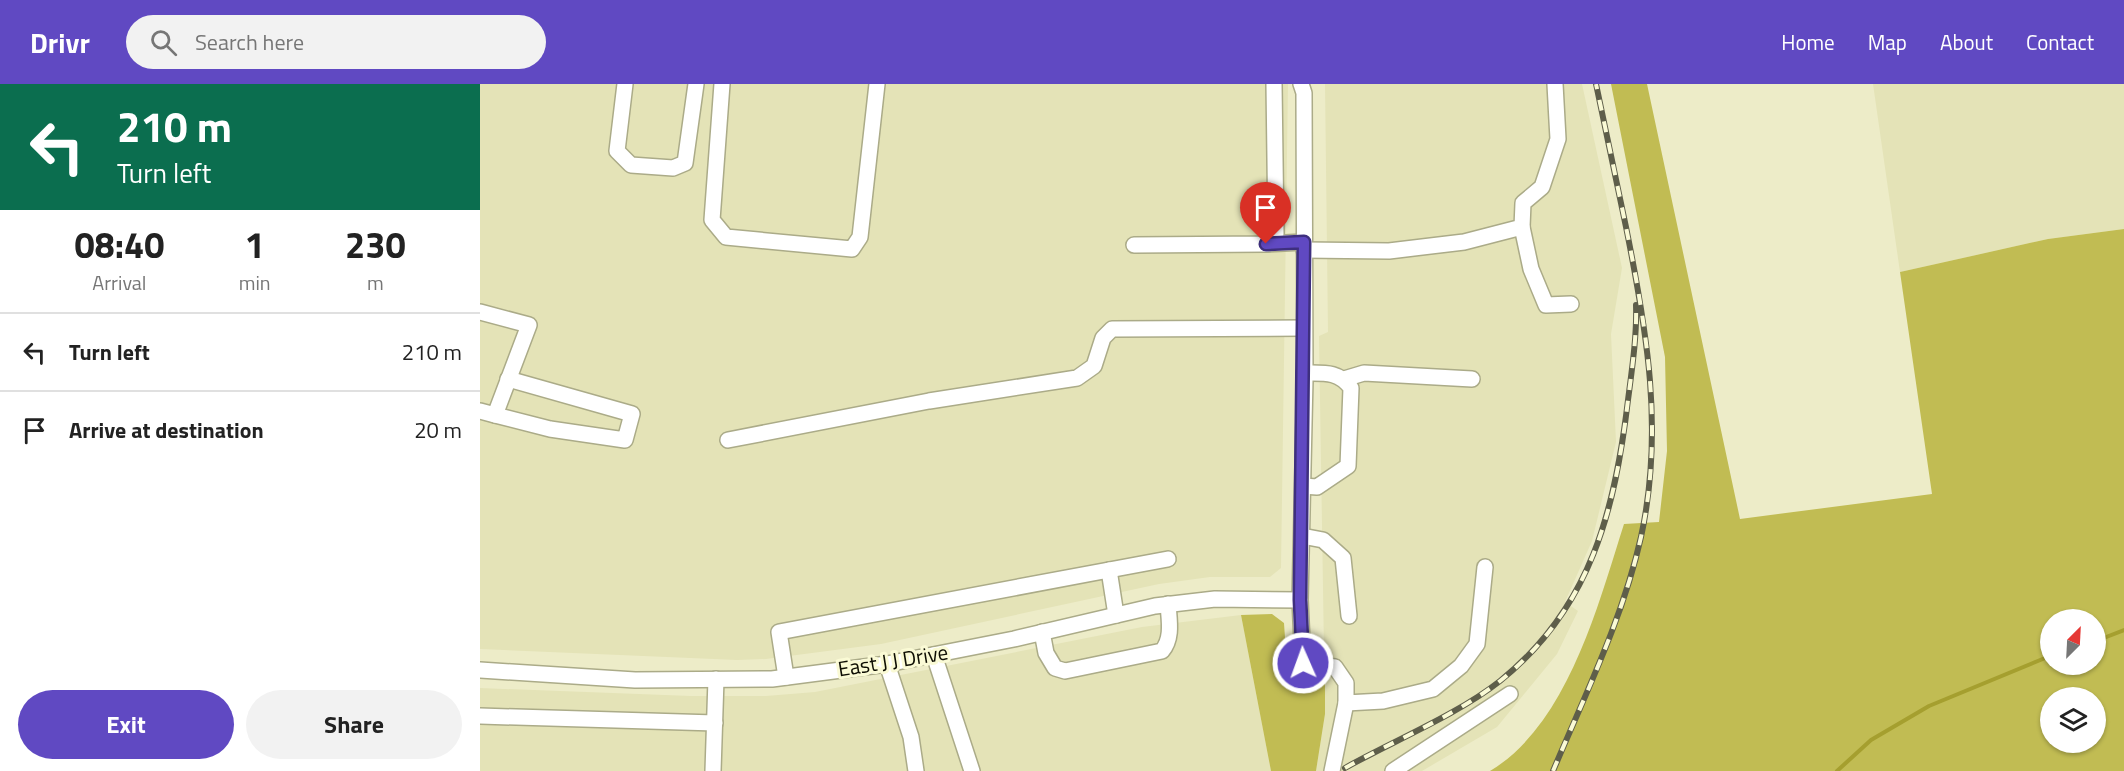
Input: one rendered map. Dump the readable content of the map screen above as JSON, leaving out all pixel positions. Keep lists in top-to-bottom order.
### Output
{
  "streets": {
    "street": ["East J J Drive"]
  },
  "north": "top right",
  "page": {
    "header": "Drivr",
    "search": "Search here",
    "nav": [
      "Home",
      "Map",
      "About",
      "Contact"
    ],
    "turn": ["210 m", "Turn left"],
    "eta": [
      "08:40",
      "Arrival",
      "1",
      "min",
      "230",
      "m"
    ],
    "list": [
      {
        "name": "Turn left",
        "value": "210 m"
      },
      {
        "name": "Arrive at destination",
        "value": "20 m"
      }
    ],
    "buttons": ["Exit", "Share"]
  }
}
